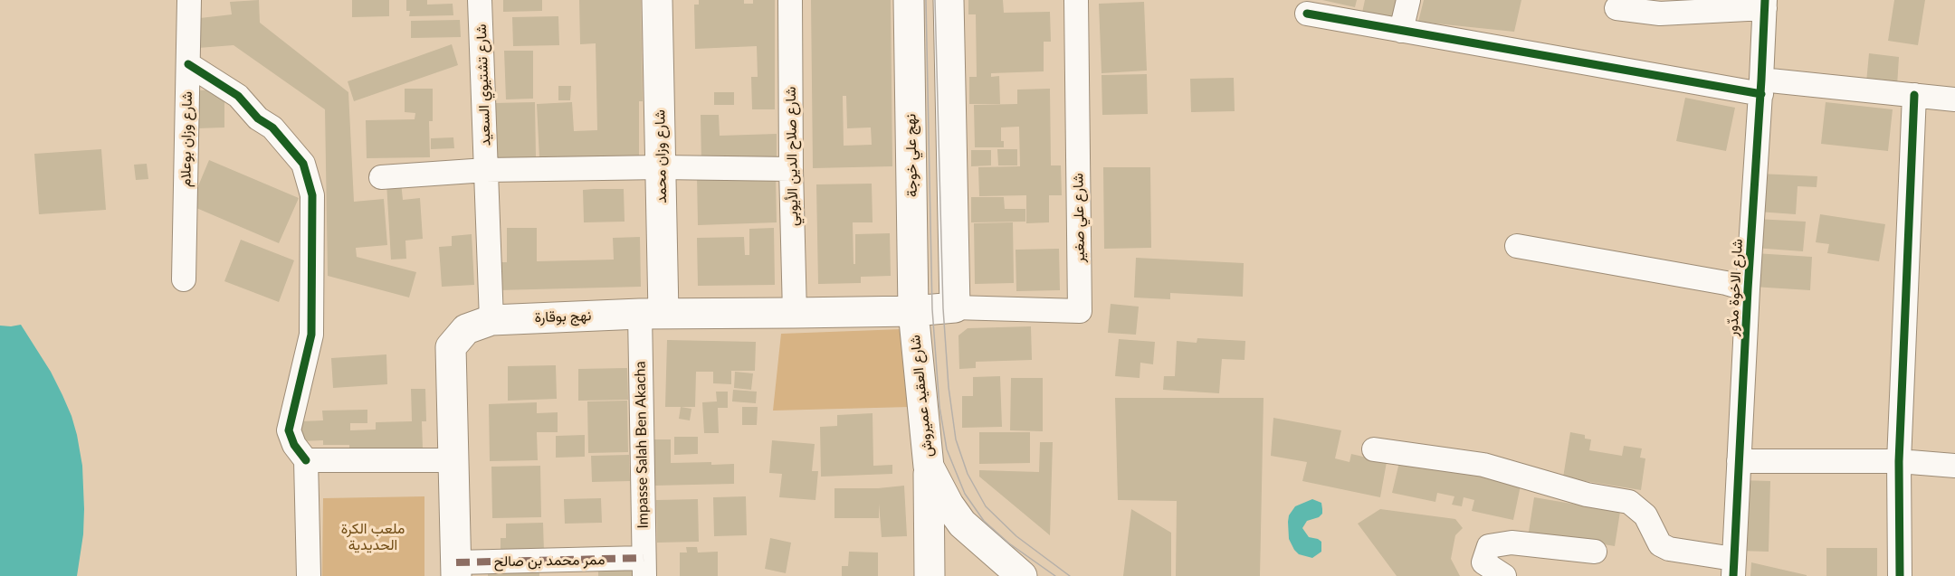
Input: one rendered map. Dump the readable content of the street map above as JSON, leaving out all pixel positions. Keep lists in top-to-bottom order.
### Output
{
  "streets": {
    "main road": [
      "نهج علي خوجة",
      "شارع وزان محمد",
      "نهج بوقارة",
      "شارع العقيد عميروش"
    ],
    "street": [
      "شارع تشتيوي السعيد",
      "شارع وزان بوعلام",
      "شارع صلاح الدين الأيوبي",
      "شارع علي صغير",
      "شارع الاخوة مدّور",
      "Impasse Salah Ben Akacha",
      "ممر محمد بن صالح"
    ]
  },
  "crossings": [
    ["شارع تشتيوي السعيد", "نهج بوقارة"],
    ["نهج علي خوجة", "نهج بوقارة"],
    ["نهج علي خوجة", "شارع العقيد عميروش"],
    ["شارع وزان محمد", "نهج بوقارة"],
    ["شارع وزان محمد", "Impasse Salah Ben Akacha"],
    ["شارع صلاح الدين الأيوبي", "نهج بوقارة"],
    ["شارع علي صغير", "نهج بوقارة"],
    ["نهج بوقارة", "شارع العقيد عميروش"],
    ["نهج بوقارة", "Impasse Salah Ben Akacha"],
    ["نهج بوقارة", "ممر محمد بن صالح"],
    ["Impasse Salah Ben Akacha", "ممر محمد بن صالح"]
  ],
  "parks": ["ملعب الكرة الحديدية"]
}
